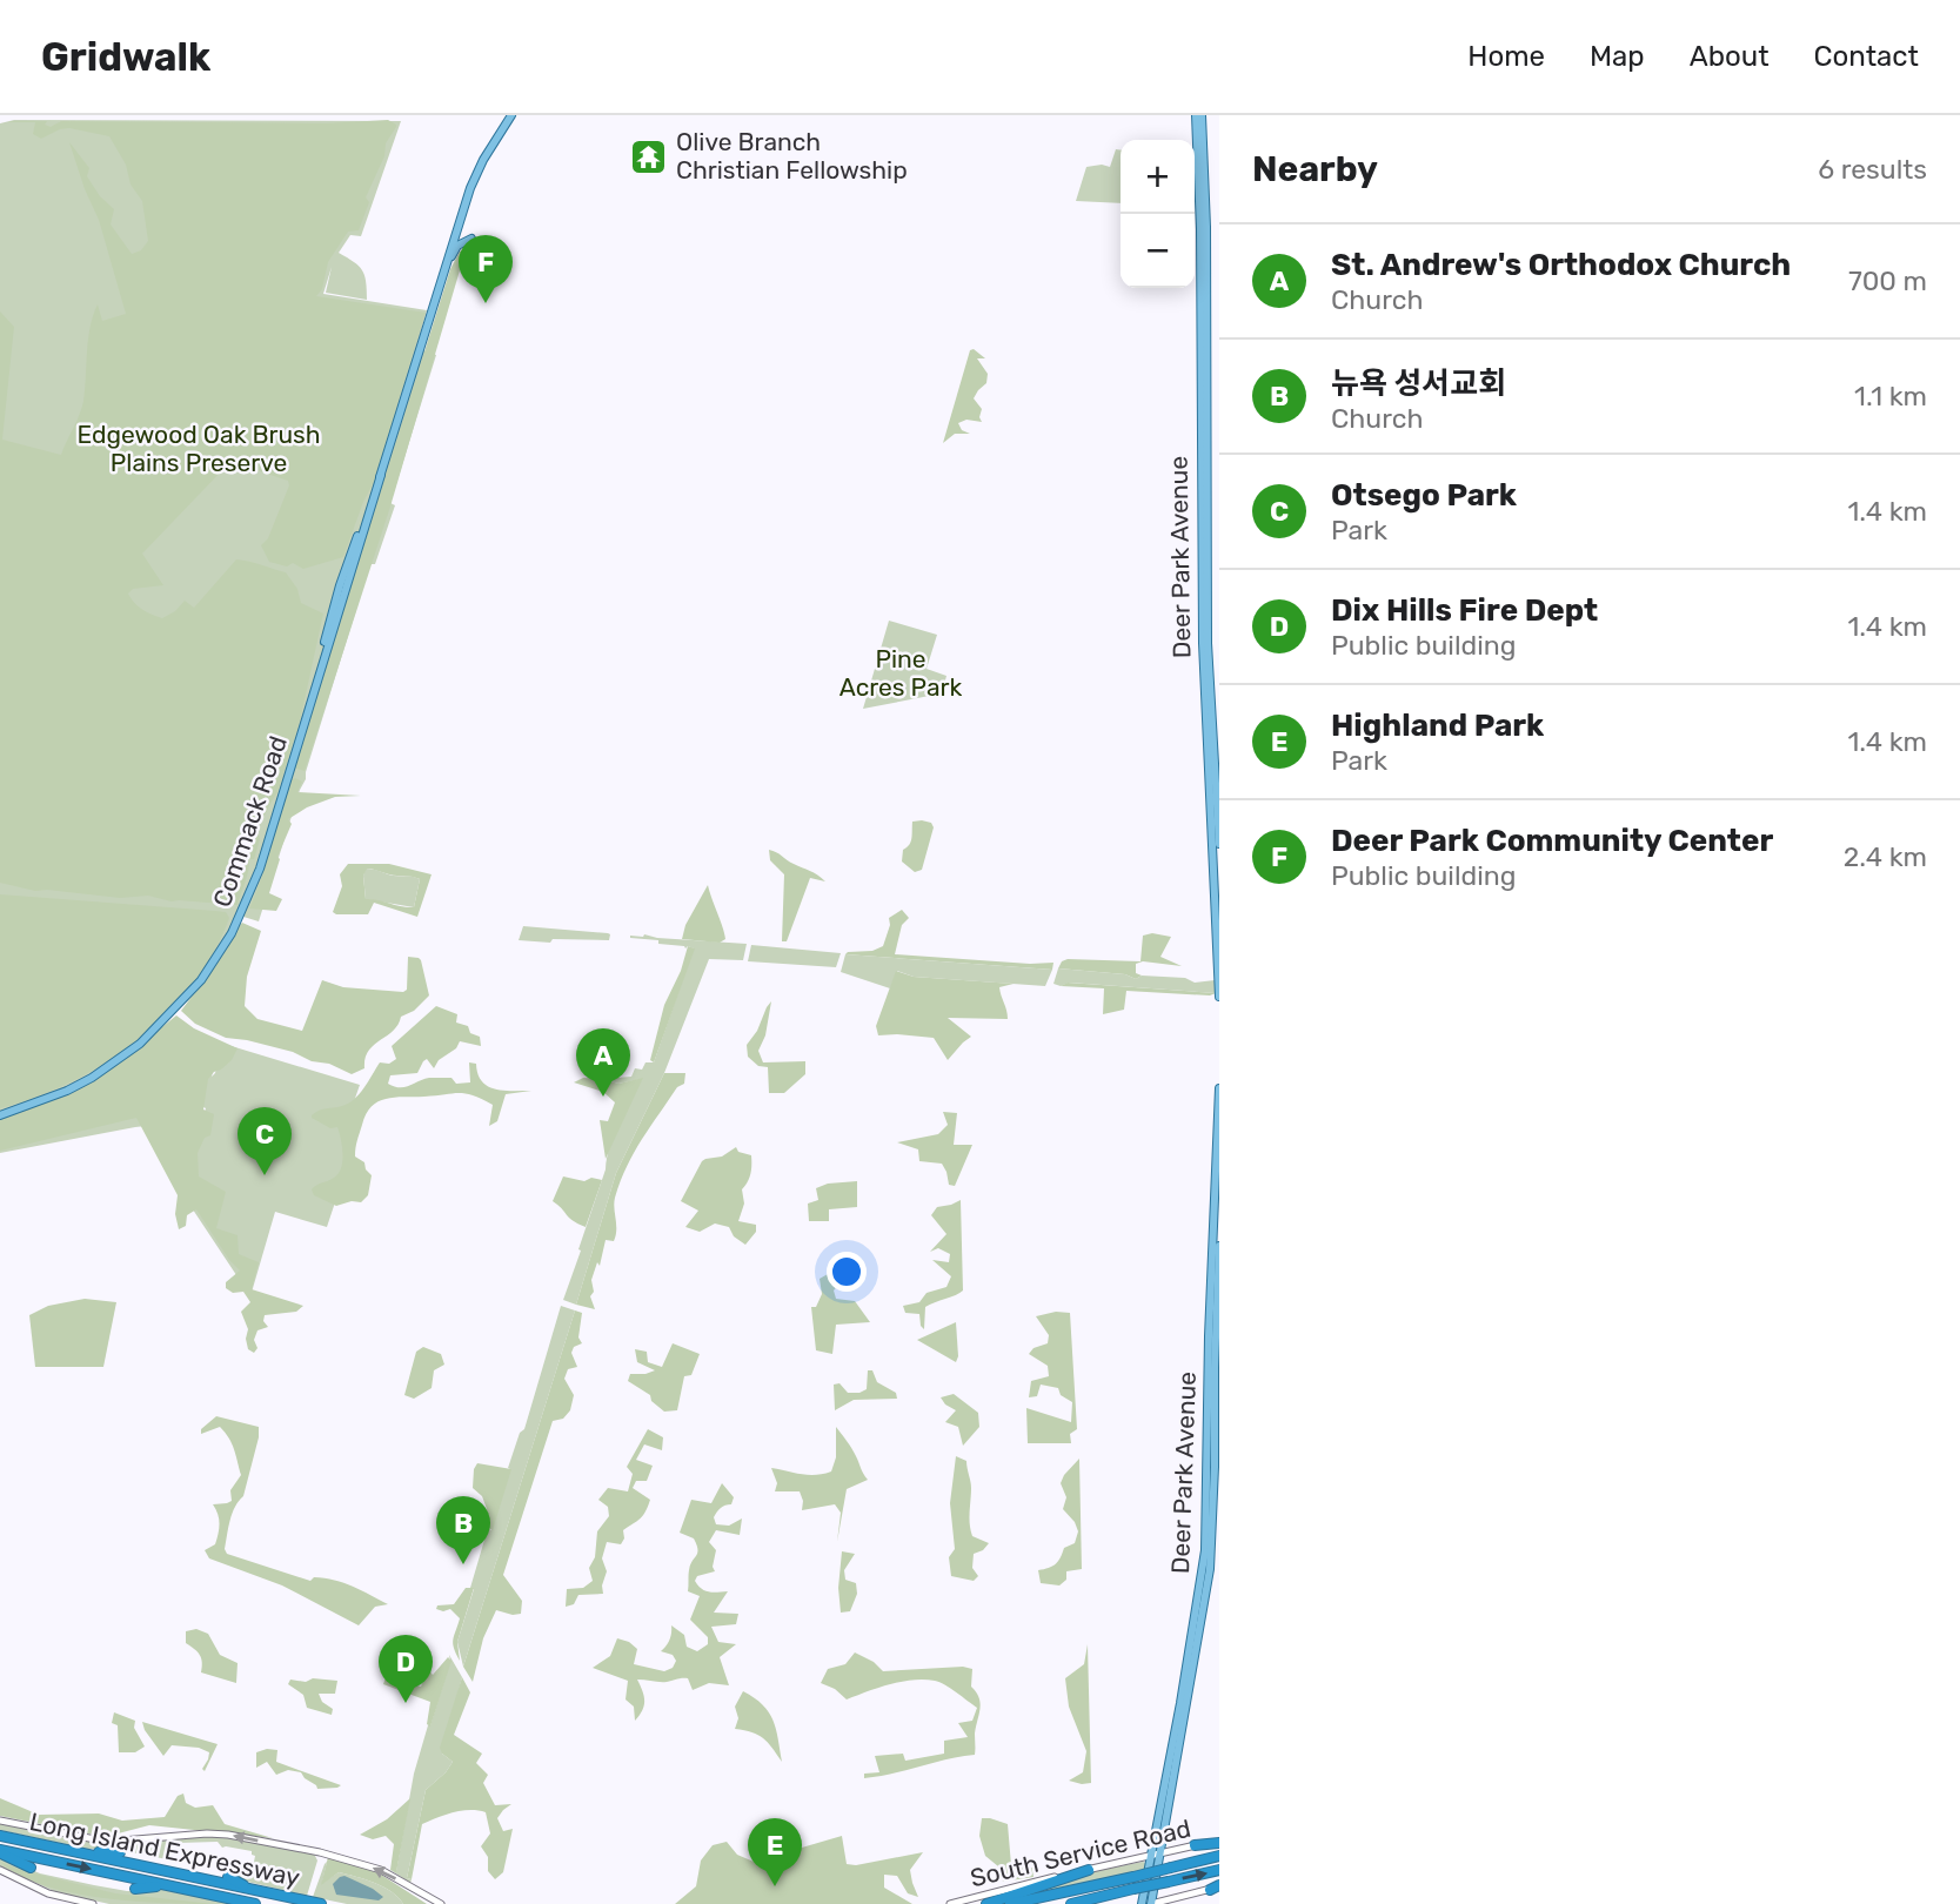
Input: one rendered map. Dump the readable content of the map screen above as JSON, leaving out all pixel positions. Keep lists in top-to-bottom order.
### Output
{
  "streets": {
    "highway": ["Long Island Expressway"],
    "main road": ["Deer Park Avenue", "Commack Road", "South Service Road"]
  },
  "crossings": [
    ["Deer Park Avenue", "South Service Road"]
  ],
  "parks": ["Edgewood Oak Brush Plains Preserve", "Pine Acres Park"],
  "places": {
    "temple": ["Olive Branch Christian Fellowship"]
  },
  "page": {
    "header": "Gridwalk",
    "nav": [
      "Home",
      "Map",
      "About",
      "Contact"
    ],
    "heading": ["Nearby", "6 results"],
    "map_buttons": ["+", "−"],
    "list": [
      {
        "mark": "A",
        "name": "St. Andrew's Orthodox Church",
        "note": "Church",
        "value": "700 m"
      },
      {
        "mark": "B",
        "name": "뉴욕 성서교회",
        "note": "Church",
        "value": "1.1 km"
      },
      {
        "mark": "C",
        "name": "Otsego Park",
        "note": "Park",
        "value": "1.4 km"
      },
      {
        "mark": "D",
        "name": "Dix Hills Fire Dept",
        "note": "Public building",
        "value": "1.4 km"
      },
      {
        "mark": "E",
        "name": "Highland Park",
        "note": "Park",
        "value": "1.4 km"
      },
      {
        "mark": "F",
        "name": "Deer Park Community Center",
        "note": "Public building",
        "value": "2.4 km"
      }
    ],
    "pins": [
      "F",
      "A",
      "C",
      "B",
      "D",
      "E"
    ]
  }
}
